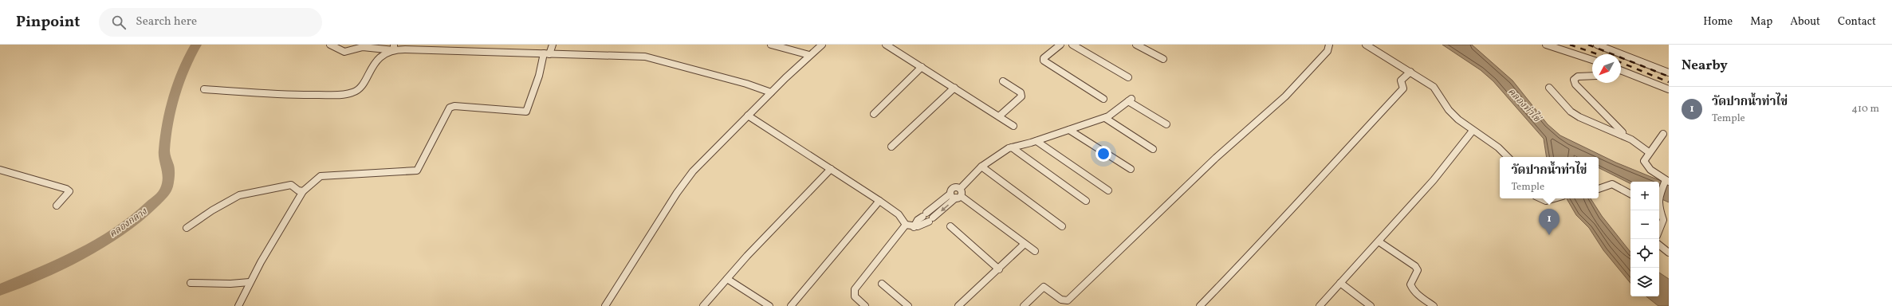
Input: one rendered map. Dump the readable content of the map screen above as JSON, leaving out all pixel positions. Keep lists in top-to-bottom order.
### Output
{
  "water": ["คลองท่าไข่", "คลองกลาง"],
  "north": "bottom left",
  "page": {
    "header": "Pinpoint",
    "search": "Search here",
    "nav": [
      "Home",
      "Map",
      "About",
      "Contact"
    ],
    "heading": "Nearby",
    "list": [
      {
        "mark": "1",
        "name": "วัดปากน้ำท่าไข่",
        "note": "Temple",
        "value": "410 m"
      }
    ],
    "popup": ["วัดปากน้ำท่าไข่", "Temple"],
    "map_buttons": ["+", "−"],
    "pins": "1"
  }
}
